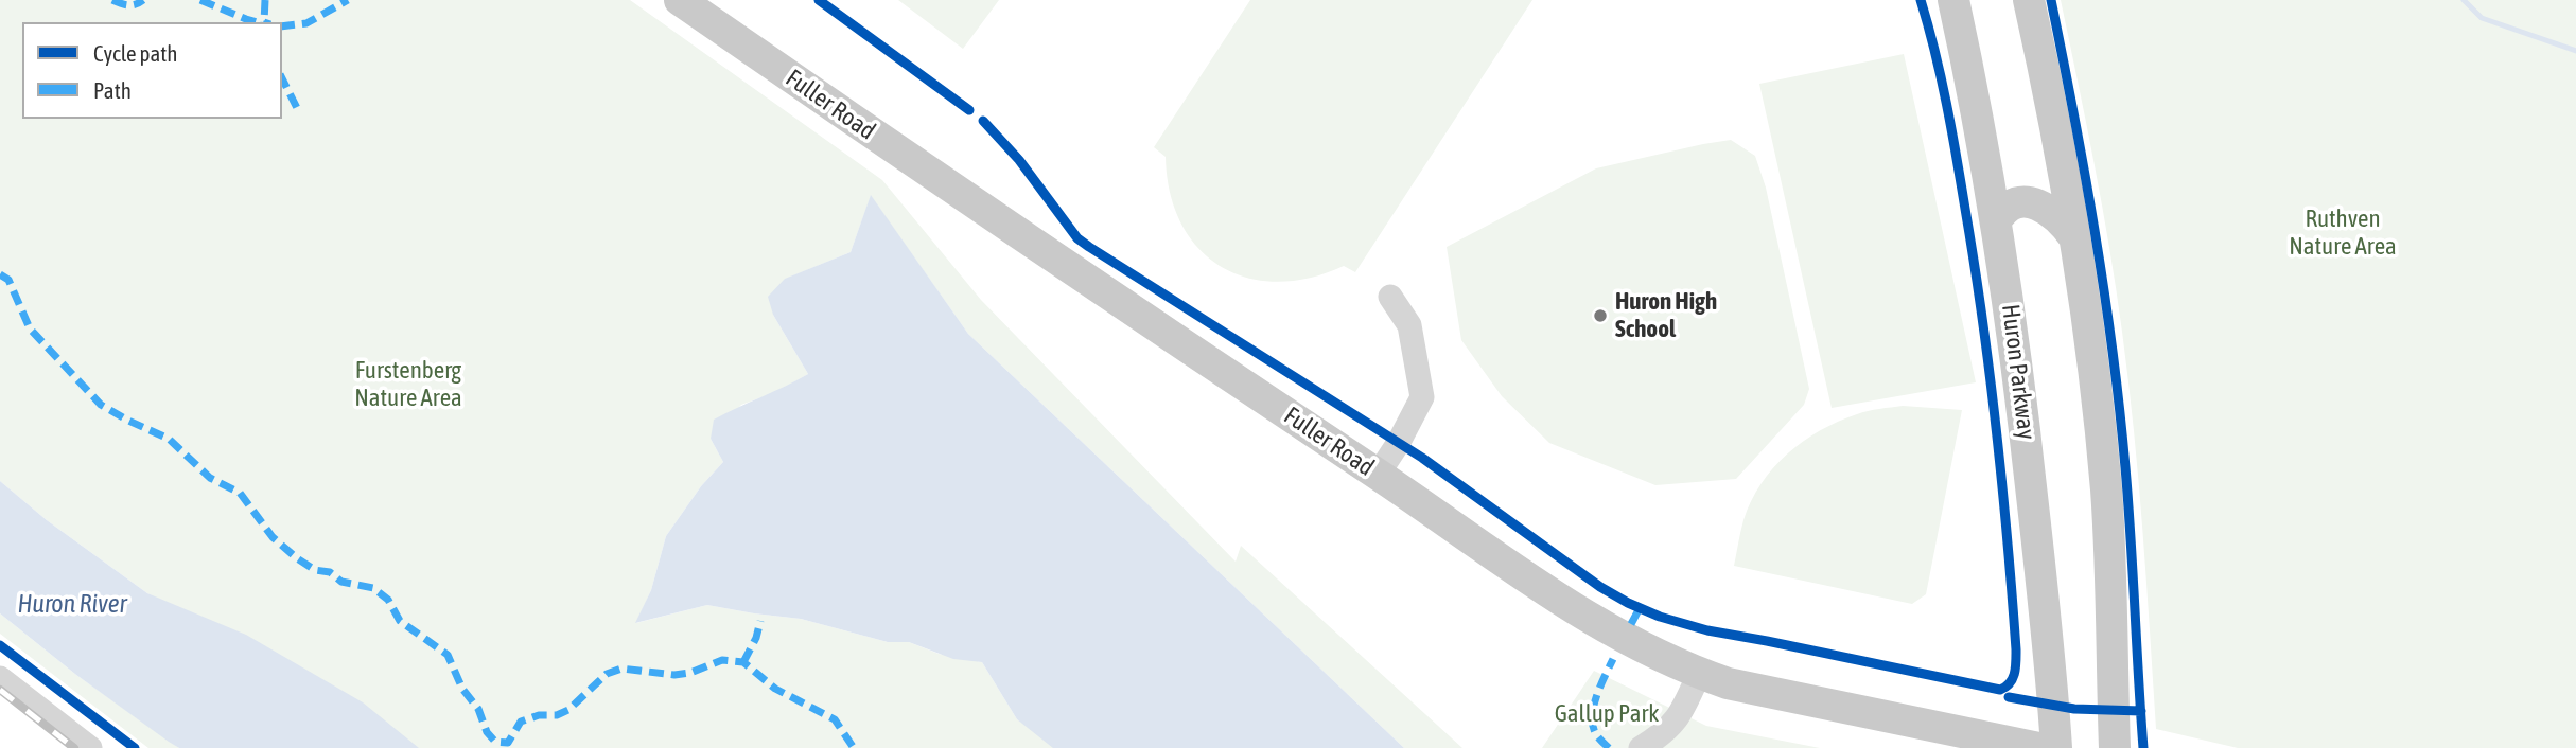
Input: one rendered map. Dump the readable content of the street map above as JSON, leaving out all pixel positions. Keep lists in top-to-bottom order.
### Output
{
  "streets": {
    "main road": ["Fuller Road", "Huron Parkway"]
  },
  "water": ["Huron River"],
  "parks": ["Ruthven Nature Area", "Furstenberg Nature Area", "Gallup Park"],
  "places": ["Huron High School"],
  "legend": ["Cycle path", "Path"]
}
